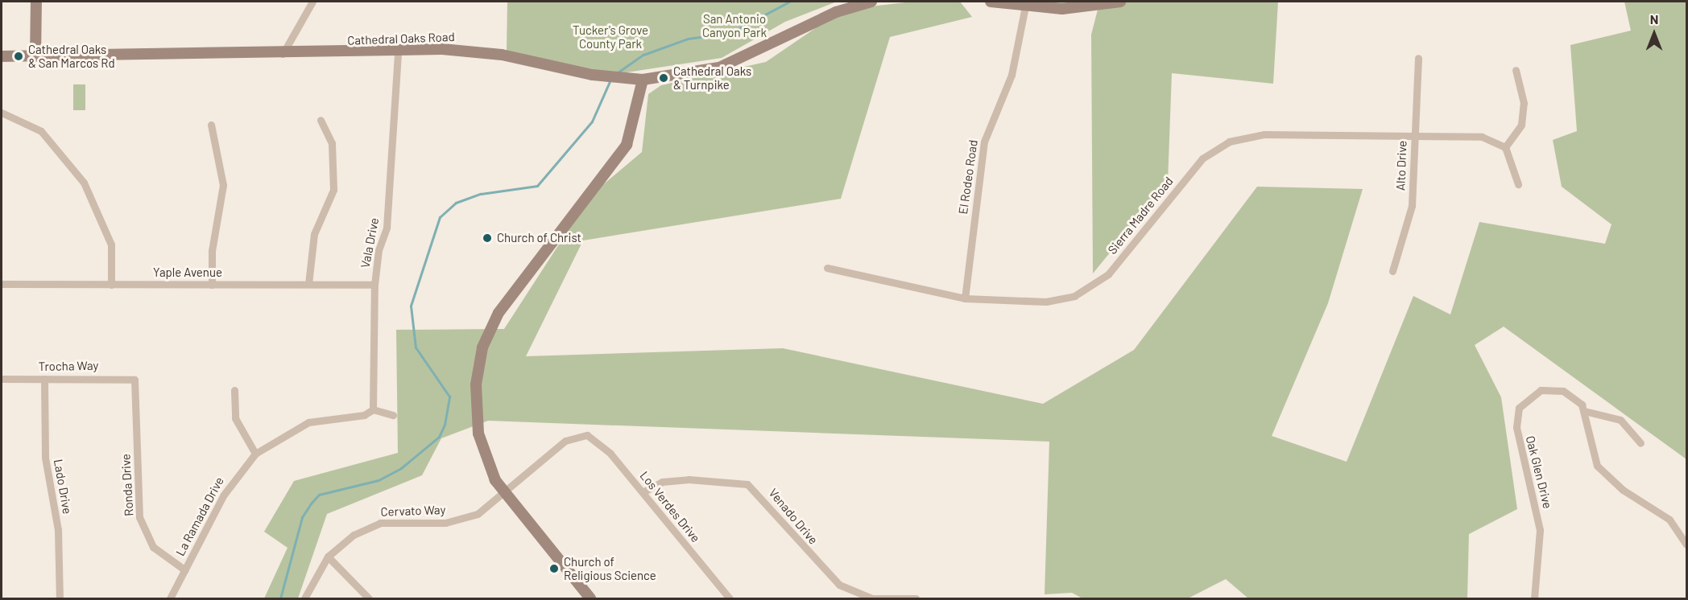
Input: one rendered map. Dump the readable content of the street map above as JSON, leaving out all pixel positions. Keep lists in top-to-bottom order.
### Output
{
  "streets": {
    "main road": ["Cathedral Oaks Road"],
    "street": [
      "Alto Drive",
      "El Rodeo Road",
      "Sierra Madre Road",
      "Vala Drive",
      "Yaple Avenue",
      "Trocha Way",
      "Oak Glen Drive",
      "Ronda Drive",
      "Lado Drive",
      "Los Verdes Drive",
      "Cervato Way",
      "La Ramada Drive",
      "Venado Drive"
    ]
  },
  "crossings": [
    ["Cathedral Oaks Road", "Vala Drive"],
    ["Alto Drive", "Sierra Madre Road"],
    ["El Rodeo Road", "Sierra Madre Road"],
    ["Vala Drive", "Yaple Avenue"],
    ["Vala Drive", "La Ramada Drive"],
    ["Trocha Way", "Ronda Drive"],
    ["Trocha Way", "Lado Drive"],
    ["Ronda Drive", "La Ramada Drive"],
    ["Los Verdes Drive", "Cervato Way"],
    ["Los Verdes Drive", "Venado Drive"]
  ],
  "parks": ["San Antonio Canyon Park", "Tucker's Grove County Park"],
  "places": [
    "Cathedral Oaks & San Marcos Rd",
    "Cathedral Oaks & Turnpike",
    "Church of Christ",
    "Church of Religious Science"
  ],
  "north": "top"
}
